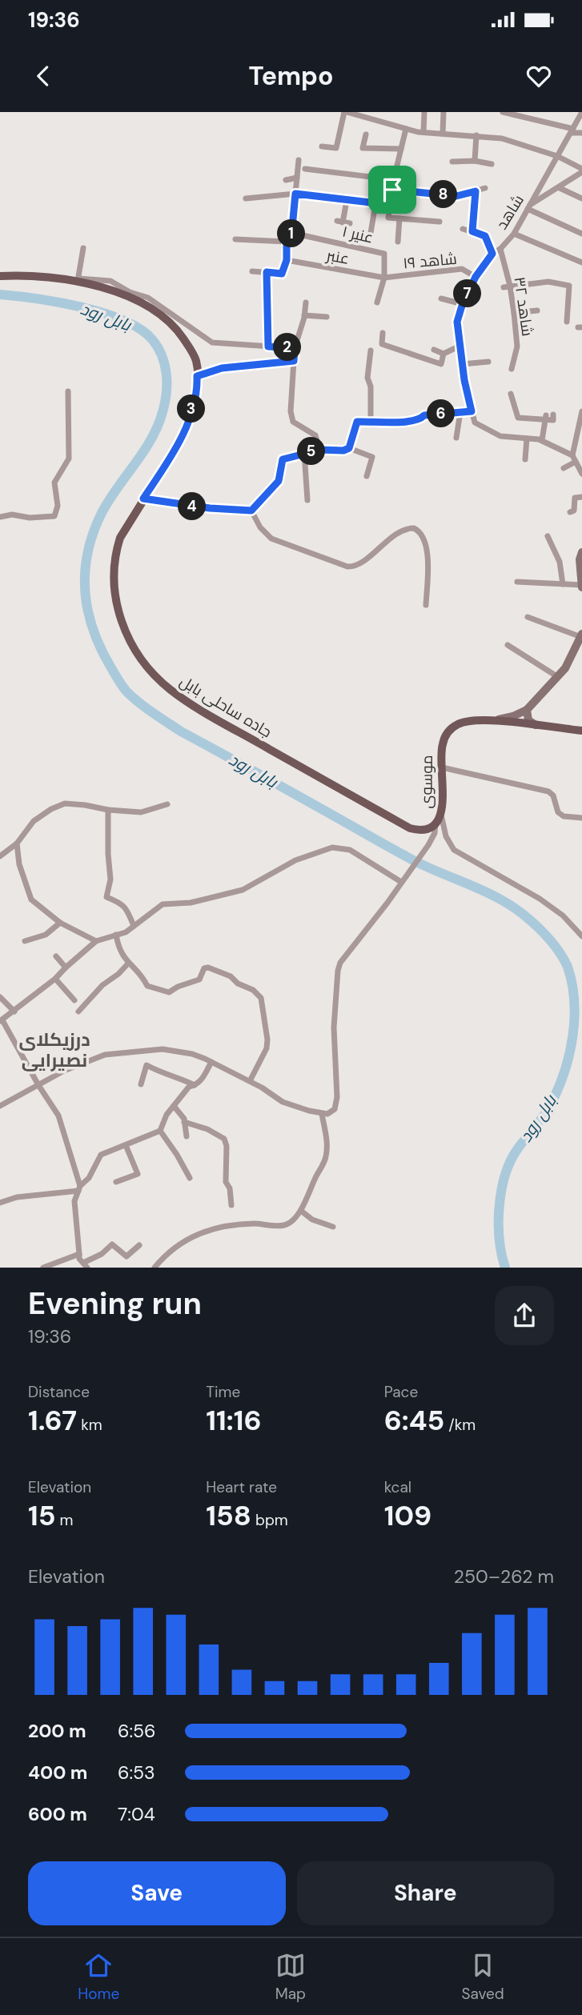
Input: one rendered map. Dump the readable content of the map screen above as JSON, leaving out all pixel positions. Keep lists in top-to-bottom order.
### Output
{
  "streets": {
    "main road": ["جاده ساحلی بابل", "موسوی"],
    "street": [
      "شاهد",
      "عنیر ۱",
      "عنبر",
      "شاهد ۱۹",
      "شاهد ۳۲"
    ]
  },
  "crossings": [
    ["شاهد", "شاهد ۱۹"],
    ["شاهد", "شاهد ۳۲"],
    ["عنیر ۱", "عنبر"],
    ["عنیر ۱", "شاهد ۱۹"],
    ["عنبر", "شاهد ۱۹"],
    ["جاده ساحلی بابل", "موسوی"]
  ],
  "districts": ["درزیکلای نصیرایی"],
  "water": ["بابل رود"],
  "page": {
    "status": "19:36",
    "header": "Tempo",
    "pins": [
      "8",
      "1",
      "7",
      "2",
      "3",
      "6",
      "5",
      "4"
    ],
    "heading": ["Evening run", "19:36"],
    "stats": [
      ["Distance", "1.67 km"],
      ["Time", "11:16"],
      ["Pace", "6:45 /km"],
      ["Elevation", "15 m"],
      ["Heart rate", "158 bpm"],
      ["kcal", "109"]
    ],
    "chart": ["Elevation", "250–262 m"],
    "list": [
      {
        "name": "200 m",
        "note": "6:56"
      },
      {
        "name": "400 m",
        "note": "6:53"
      },
      {
        "name": "600 m",
        "note": "7:04"
      }
    ],
    "buttons": ["Save", "Share"],
    "tabs": ["Home", "Map", "Saved"]
  }
}
